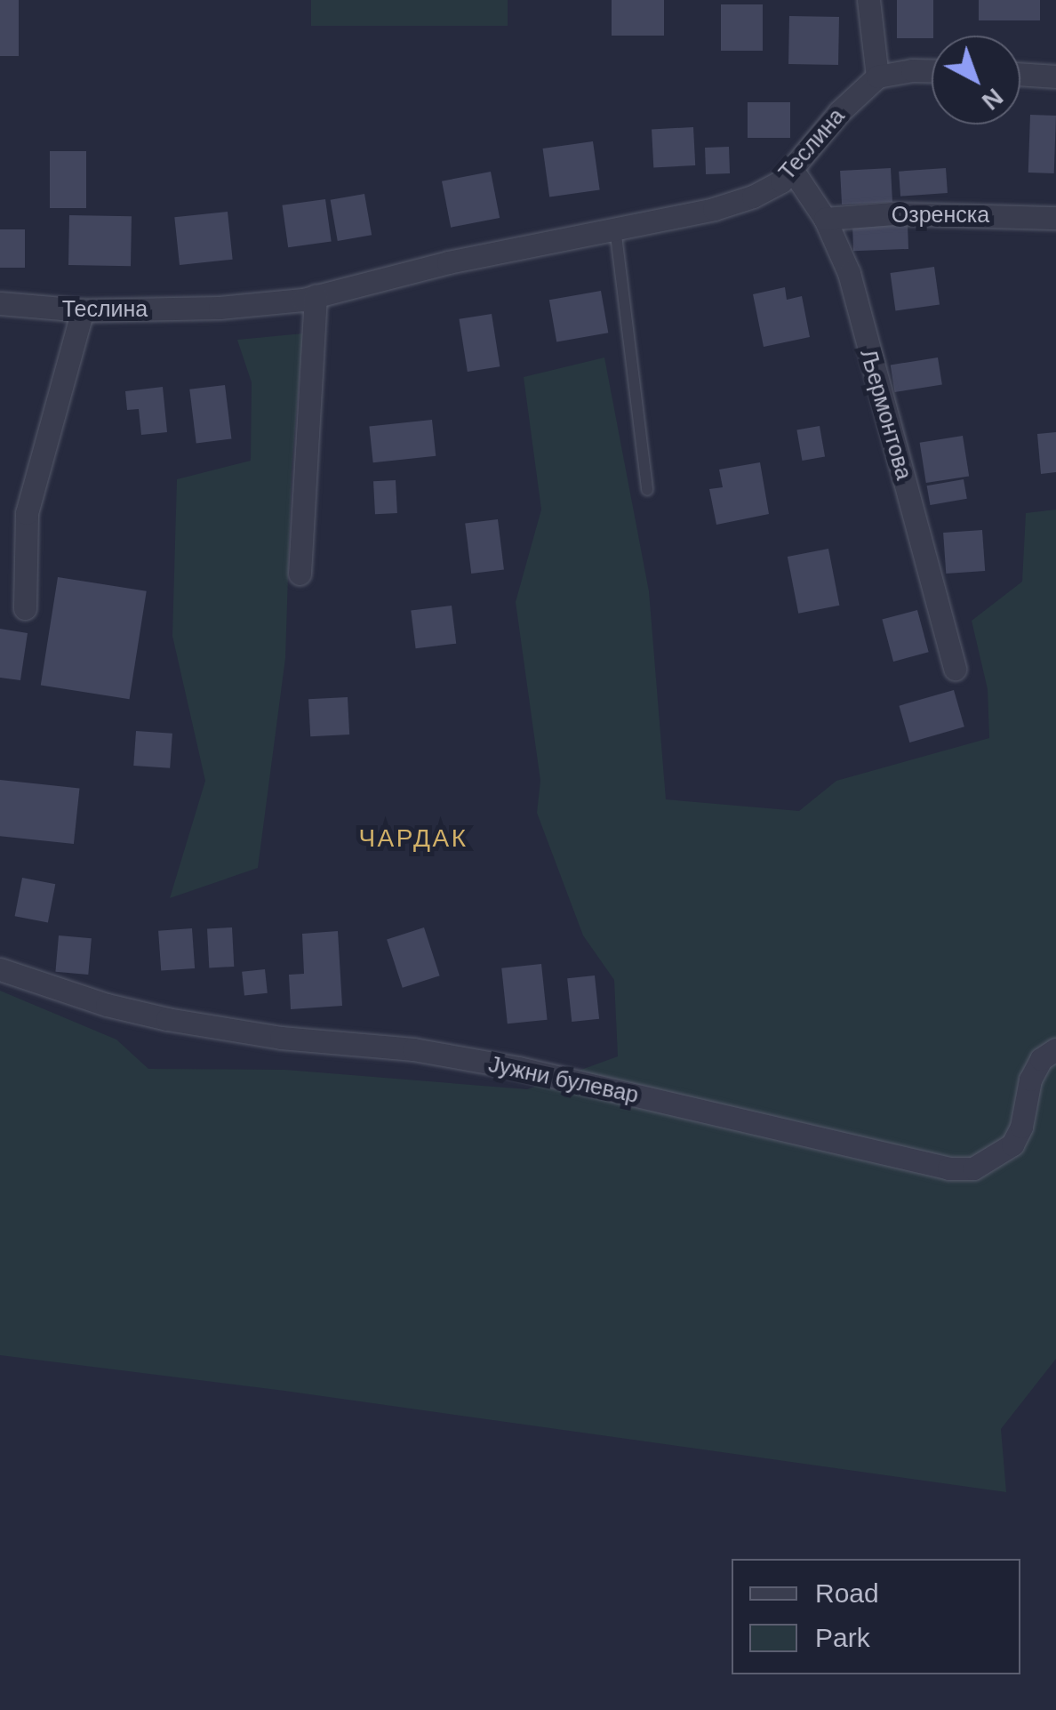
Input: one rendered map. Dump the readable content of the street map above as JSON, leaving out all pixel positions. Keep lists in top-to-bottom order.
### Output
{
  "streets": {
    "street": [
      "Теслина",
      "Озренска",
      "Љермонтова",
      "Јужни булевар"
    ]
  },
  "crossings": [
    ["Теслина", "Љермонтова"],
    ["Озренска", "Љермонтова"]
  ],
  "districts": ["ЧАРДАК"],
  "legend": ["Road", "Park"],
  "north": "bottom right"
}
